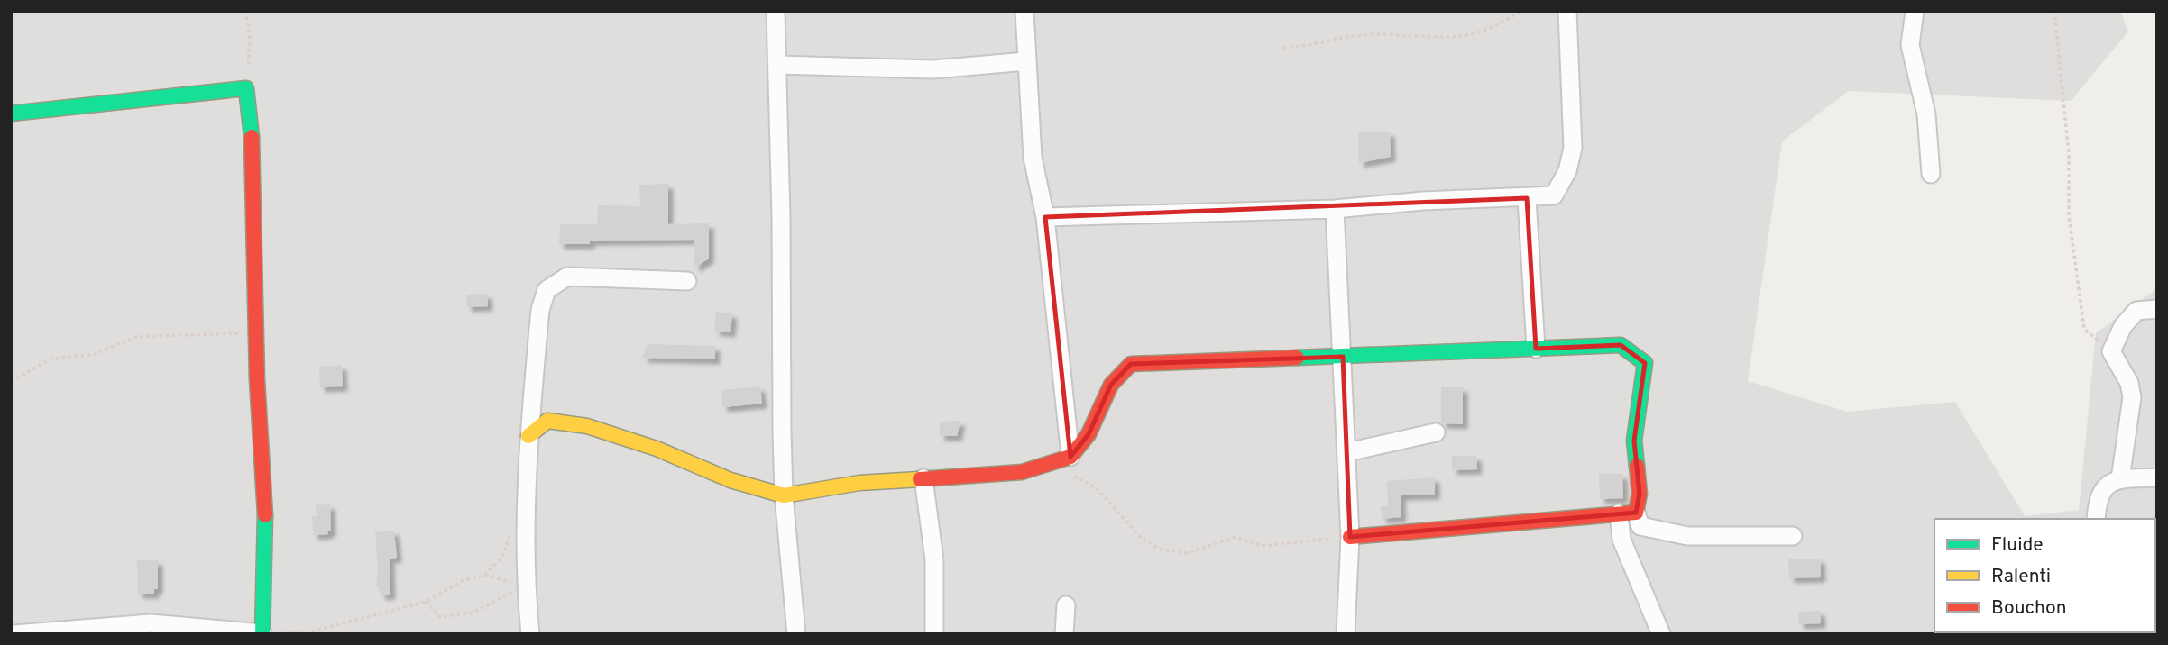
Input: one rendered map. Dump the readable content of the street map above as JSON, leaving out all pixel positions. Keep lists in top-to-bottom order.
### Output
{
  "legend": ["Fluide", "Ralenti", "Bouchon"]
}
